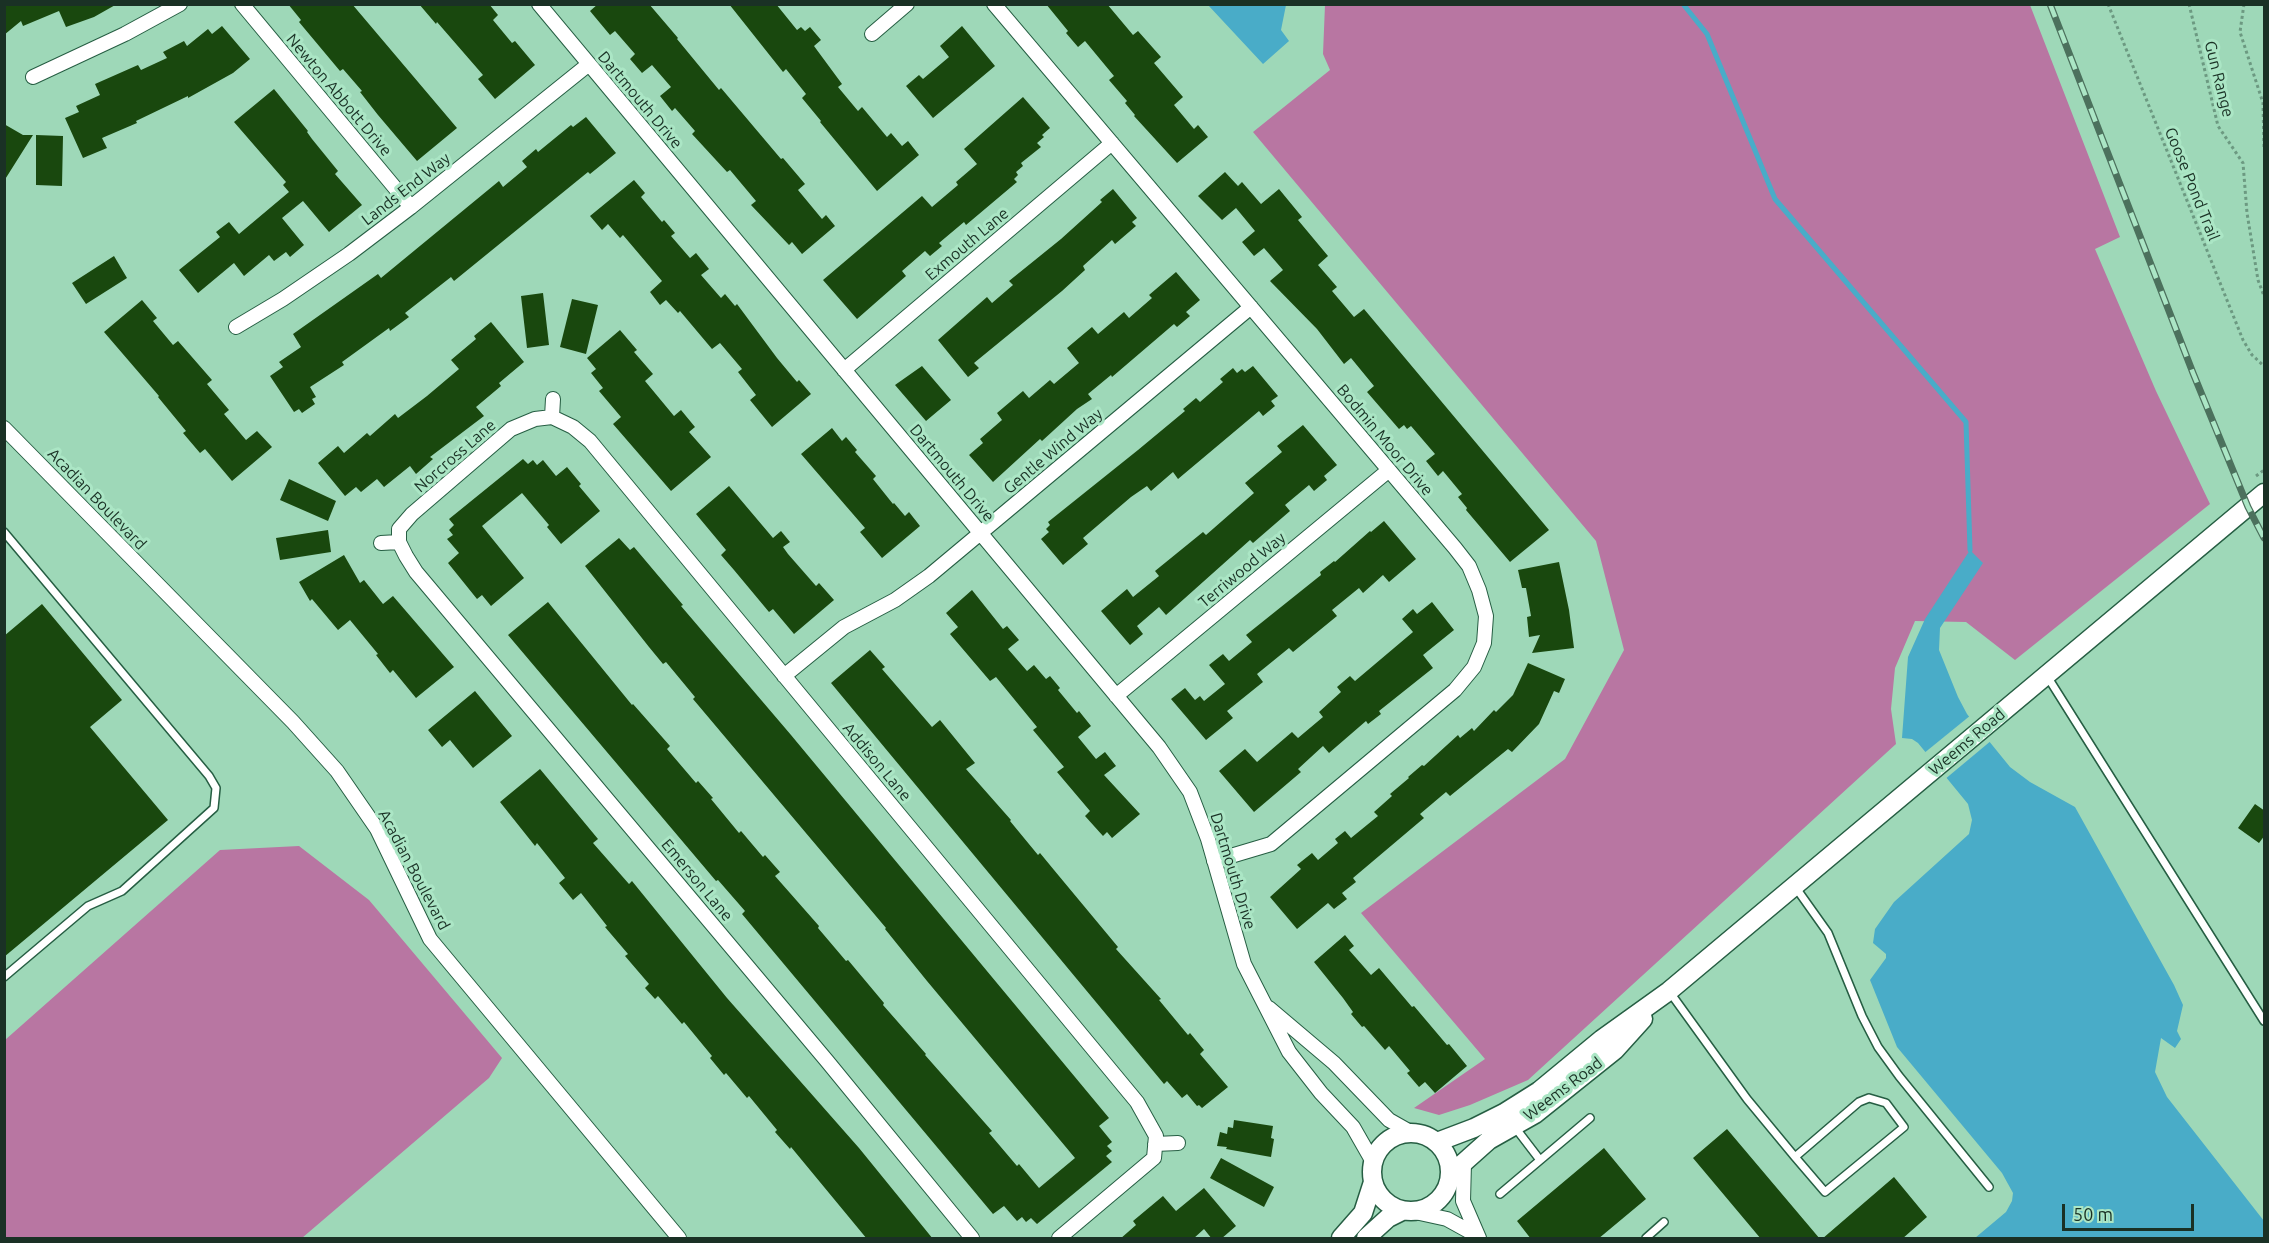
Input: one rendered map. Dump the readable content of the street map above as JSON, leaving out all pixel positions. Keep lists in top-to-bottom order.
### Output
{
  "streets": {
    "street": [
      "Newton Abbott Drive",
      "Dartmouth Drive",
      "Lands End Way",
      "Exmouth Lane",
      "Bodmin Moor Drive",
      "Gentle Wind Way",
      "Norcross Lane",
      "Acadian Boulevard",
      "Terriwood Way",
      "Weems Road",
      "Addison Lane",
      "Emerson Lane"
    ],
    "path": ["Gun Range", "Goose Pond Trail"]
  },
  "crossings": [
    ["Newton Abbott Drive", "Lands End Way"],
    ["Dartmouth Drive", "Lands End Way"],
    ["Dartmouth Drive", "Exmouth Lane"],
    ["Dartmouth Drive", "Bodmin Moor Drive"],
    ["Dartmouth Drive", "Gentle Wind Way"],
    ["Dartmouth Drive", "Terriwood Way"],
    ["Dartmouth Drive", "Weems Road"],
    ["Exmouth Lane", "Bodmin Moor Drive"],
    ["Bodmin Moor Drive", "Gentle Wind Way"],
    ["Bodmin Moor Drive", "Terriwood Way"],
    ["Gentle Wind Way", "Addison Lane"],
    ["Norcross Lane", "Addison Lane"],
    ["Norcross Lane", "Emerson Lane"]
  ],
  "scale_bar": "50 m"
}
